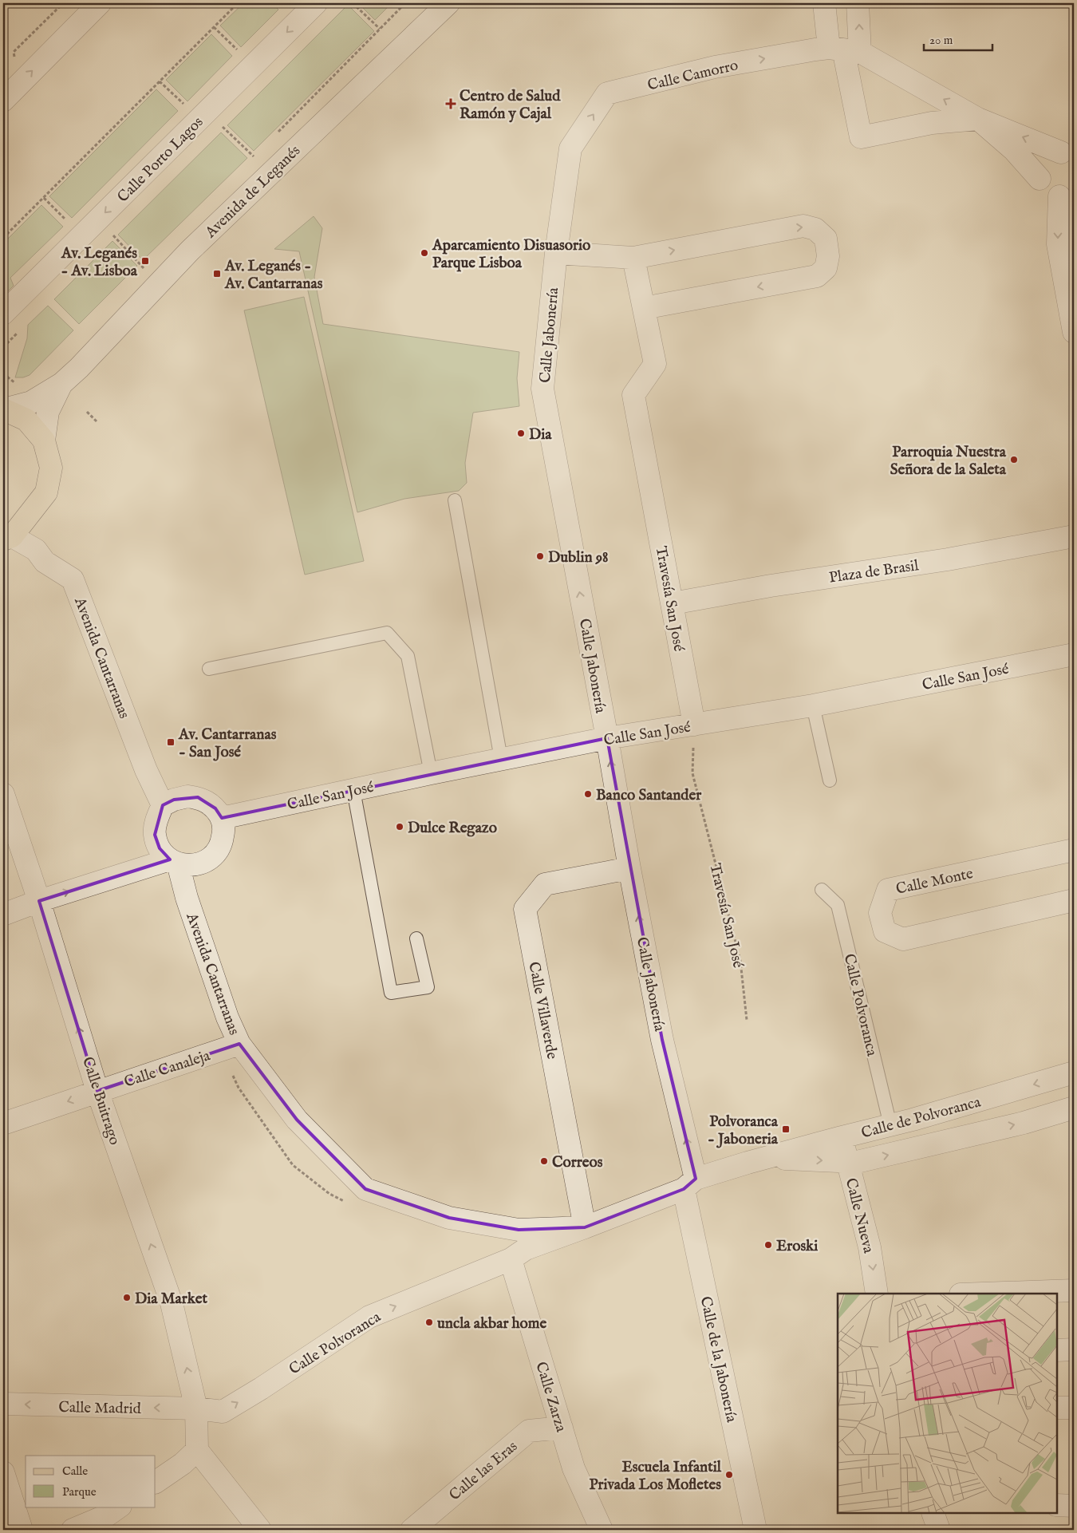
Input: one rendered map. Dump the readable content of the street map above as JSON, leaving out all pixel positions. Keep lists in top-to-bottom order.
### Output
{
  "streets": {
    "street": [
      "Calle Camorro",
      "Calle Porto Lagos",
      "Avenida de Leganés",
      "Calle Jabonería",
      "Plaza de Brasil",
      "Travesía San José",
      "Avenida Cantarranas",
      "Calle San José",
      "Calle Monte",
      "Calle Polvoranca",
      "Calle Villaverde",
      "Calle Canaleja",
      "Calle Buitrago",
      "Calle de Polvoranca",
      "Calle Nueva",
      "Calle de la Jabonería",
      "Calle Zarza",
      "Calle Madrid",
      "Calle las Eras"
    ]
  },
  "crossings": [
    ["Calle Camorro", "Calle Jabonería"],
    ["Calle Jabonería", "Calle San José"],
    ["Calle Jabonería", "Calle Villaverde"],
    ["Calle Jabonería", "Calle de Polvoranca"],
    ["Calle Jabonería", "Calle de la Jabonería"],
    ["Plaza de Brasil", "Travesía San José"],
    ["Travesía San José", "Calle San José"],
    ["Avenida Cantarranas", "Calle San José"],
    ["Avenida Cantarranas", "Calle Canaleja"],
    ["Avenida Cantarranas", "Calle de Polvoranca"],
    ["Calle Polvoranca", "Calle Villaverde"],
    ["Calle Polvoranca", "Calle Buitrago"],
    ["Calle Polvoranca", "Calle de Polvoranca"],
    ["Calle Polvoranca", "Calle Zarza"],
    ["Calle Polvoranca", "Calle Madrid"],
    ["Calle Villaverde", "Calle de Polvoranca"],
    ["Calle Canaleja", "Calle Buitrago"],
    ["Calle Buitrago", "Calle Madrid"],
    ["Calle de Polvoranca", "Calle Nueva"],
    ["Calle de Polvoranca", "Calle de la Jabonería"],
    ["Calle Zarza", "Calle las Eras"]
  ],
  "one_way": [
    "Calle Camorro",
    "Calle Jabonería",
    "Calle Polvoranca",
    "Calle Canaleja",
    "Calle Buitrago",
    "Calle Nueva",
    "Calle Madrid"
  ],
  "places": {
    "health": ["Centro de Salud Ramón y Cajal"],
    "other": [
      "Aparcamiento Disuasorio Parque Lisboa",
      "Dia",
      "Parroquia Nuestra Señora de la Saleta",
      "Dublin 98",
      "Banco Santander",
      "Dulce Regazo",
      "Correos",
      "Eroski",
      "Dia Market",
      "uncla akbar home",
      "Escuela Infantil Privada Los Mofletes"
    ],
    "transit": [
      "Av. Leganés - Av. Lisboa",
      "Av. Leganés - Av. Cantarranas",
      "Av. Cantarranas - San José",
      "Polvoranca - Jaboneria"
    ]
  },
  "legend": ["Calle", "Parque"],
  "scale_bar": "20 m"
}
